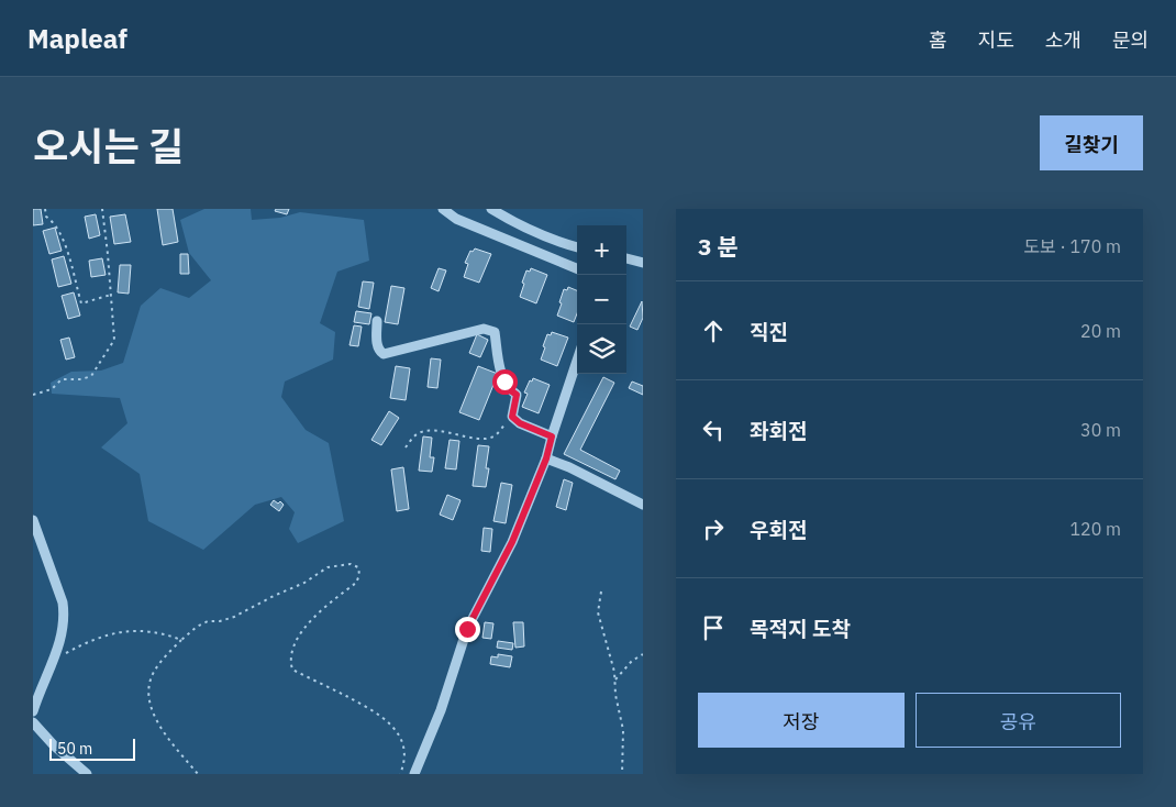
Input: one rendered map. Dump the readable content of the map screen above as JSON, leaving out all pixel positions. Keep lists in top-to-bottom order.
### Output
{
  "scale_bar": "50 m",
  "page": {
    "header": "Mapleaf",
    "nav": [
      "홈",
      "지도",
      "소개",
      "문의"
    ],
    "title": "오시는 길",
    "buttons": [
      "길찾기",
      ["저장", "공유"]
    ],
    "heading": ["3 분", "도보 · 170 m"],
    "map_buttons": ["+", "−"],
    "list": [
      ["직진", "20 m"],
      ["좌회전", "30 m"],
      ["우회전", "120 m"],
      "목적지 도착"
    ],
    "scale": "50 m"
  }
}
